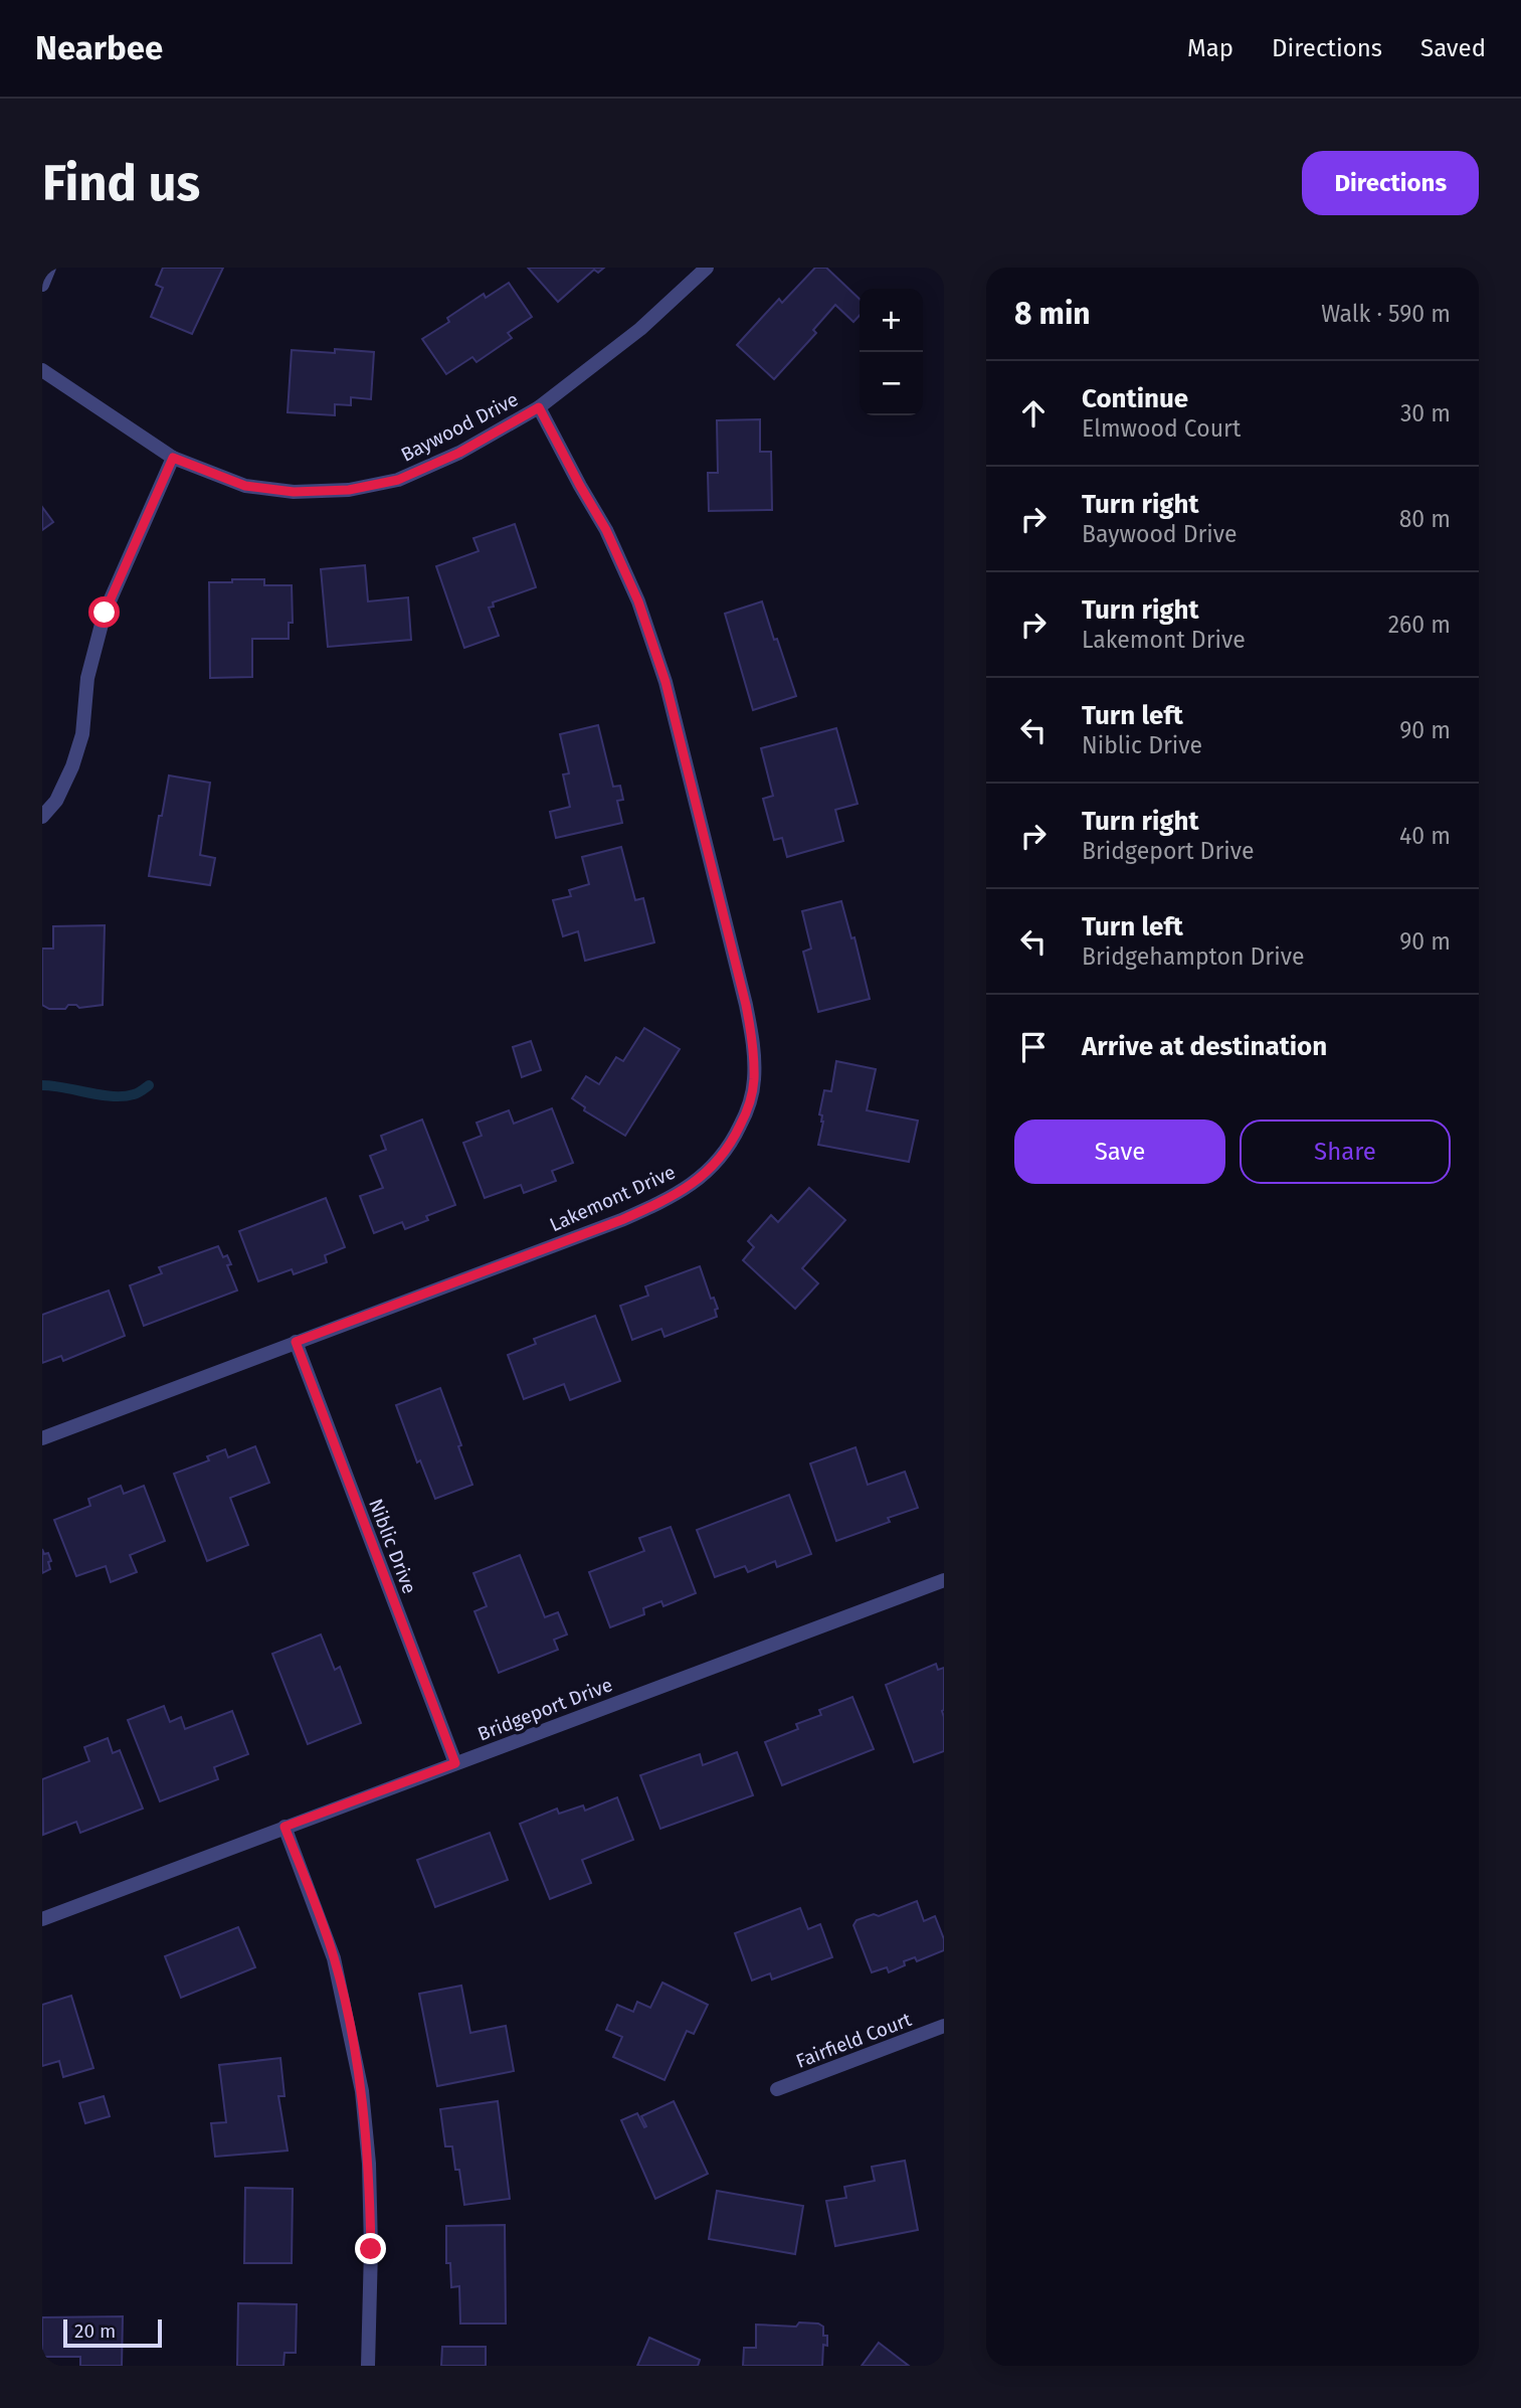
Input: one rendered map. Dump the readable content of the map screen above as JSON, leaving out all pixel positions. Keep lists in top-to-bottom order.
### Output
{
  "streets": {
    "street": [
      "Baywood Drive",
      "Lakemont Drive",
      "Niblic Drive",
      "Bridgeport Drive",
      "Fairfield Court"
    ]
  },
  "crossings": [
    ["Baywood Drive", "Lakemont Drive"],
    ["Lakemont Drive", "Niblic Drive"],
    ["Niblic Drive", "Bridgeport Drive"]
  ],
  "scale_bar": "20 m",
  "page": {
    "header": "Nearbee",
    "nav": ["Map", "Directions", "Saved"],
    "buttons": [
      "Directions",
      ["Save", "Share"]
    ],
    "title": "Find us",
    "heading": ["8 min", "Walk · 590 m"],
    "map_buttons": ["+", "−"],
    "list": [
      ["Continue", "Elmwood Court", "30 m"],
      ["Turn right", "Baywood Drive", "80 m"],
      ["Turn right", "Lakemont Drive", "260 m"],
      ["Turn left", "Niblic Drive", "90 m"],
      ["Turn right", "Bridgeport Drive", "40 m"],
      ["Turn left", "Bridgehampton Drive", "90 m"],
      "Arrive at destination"
    ],
    "scale": "20 m"
  }
}
